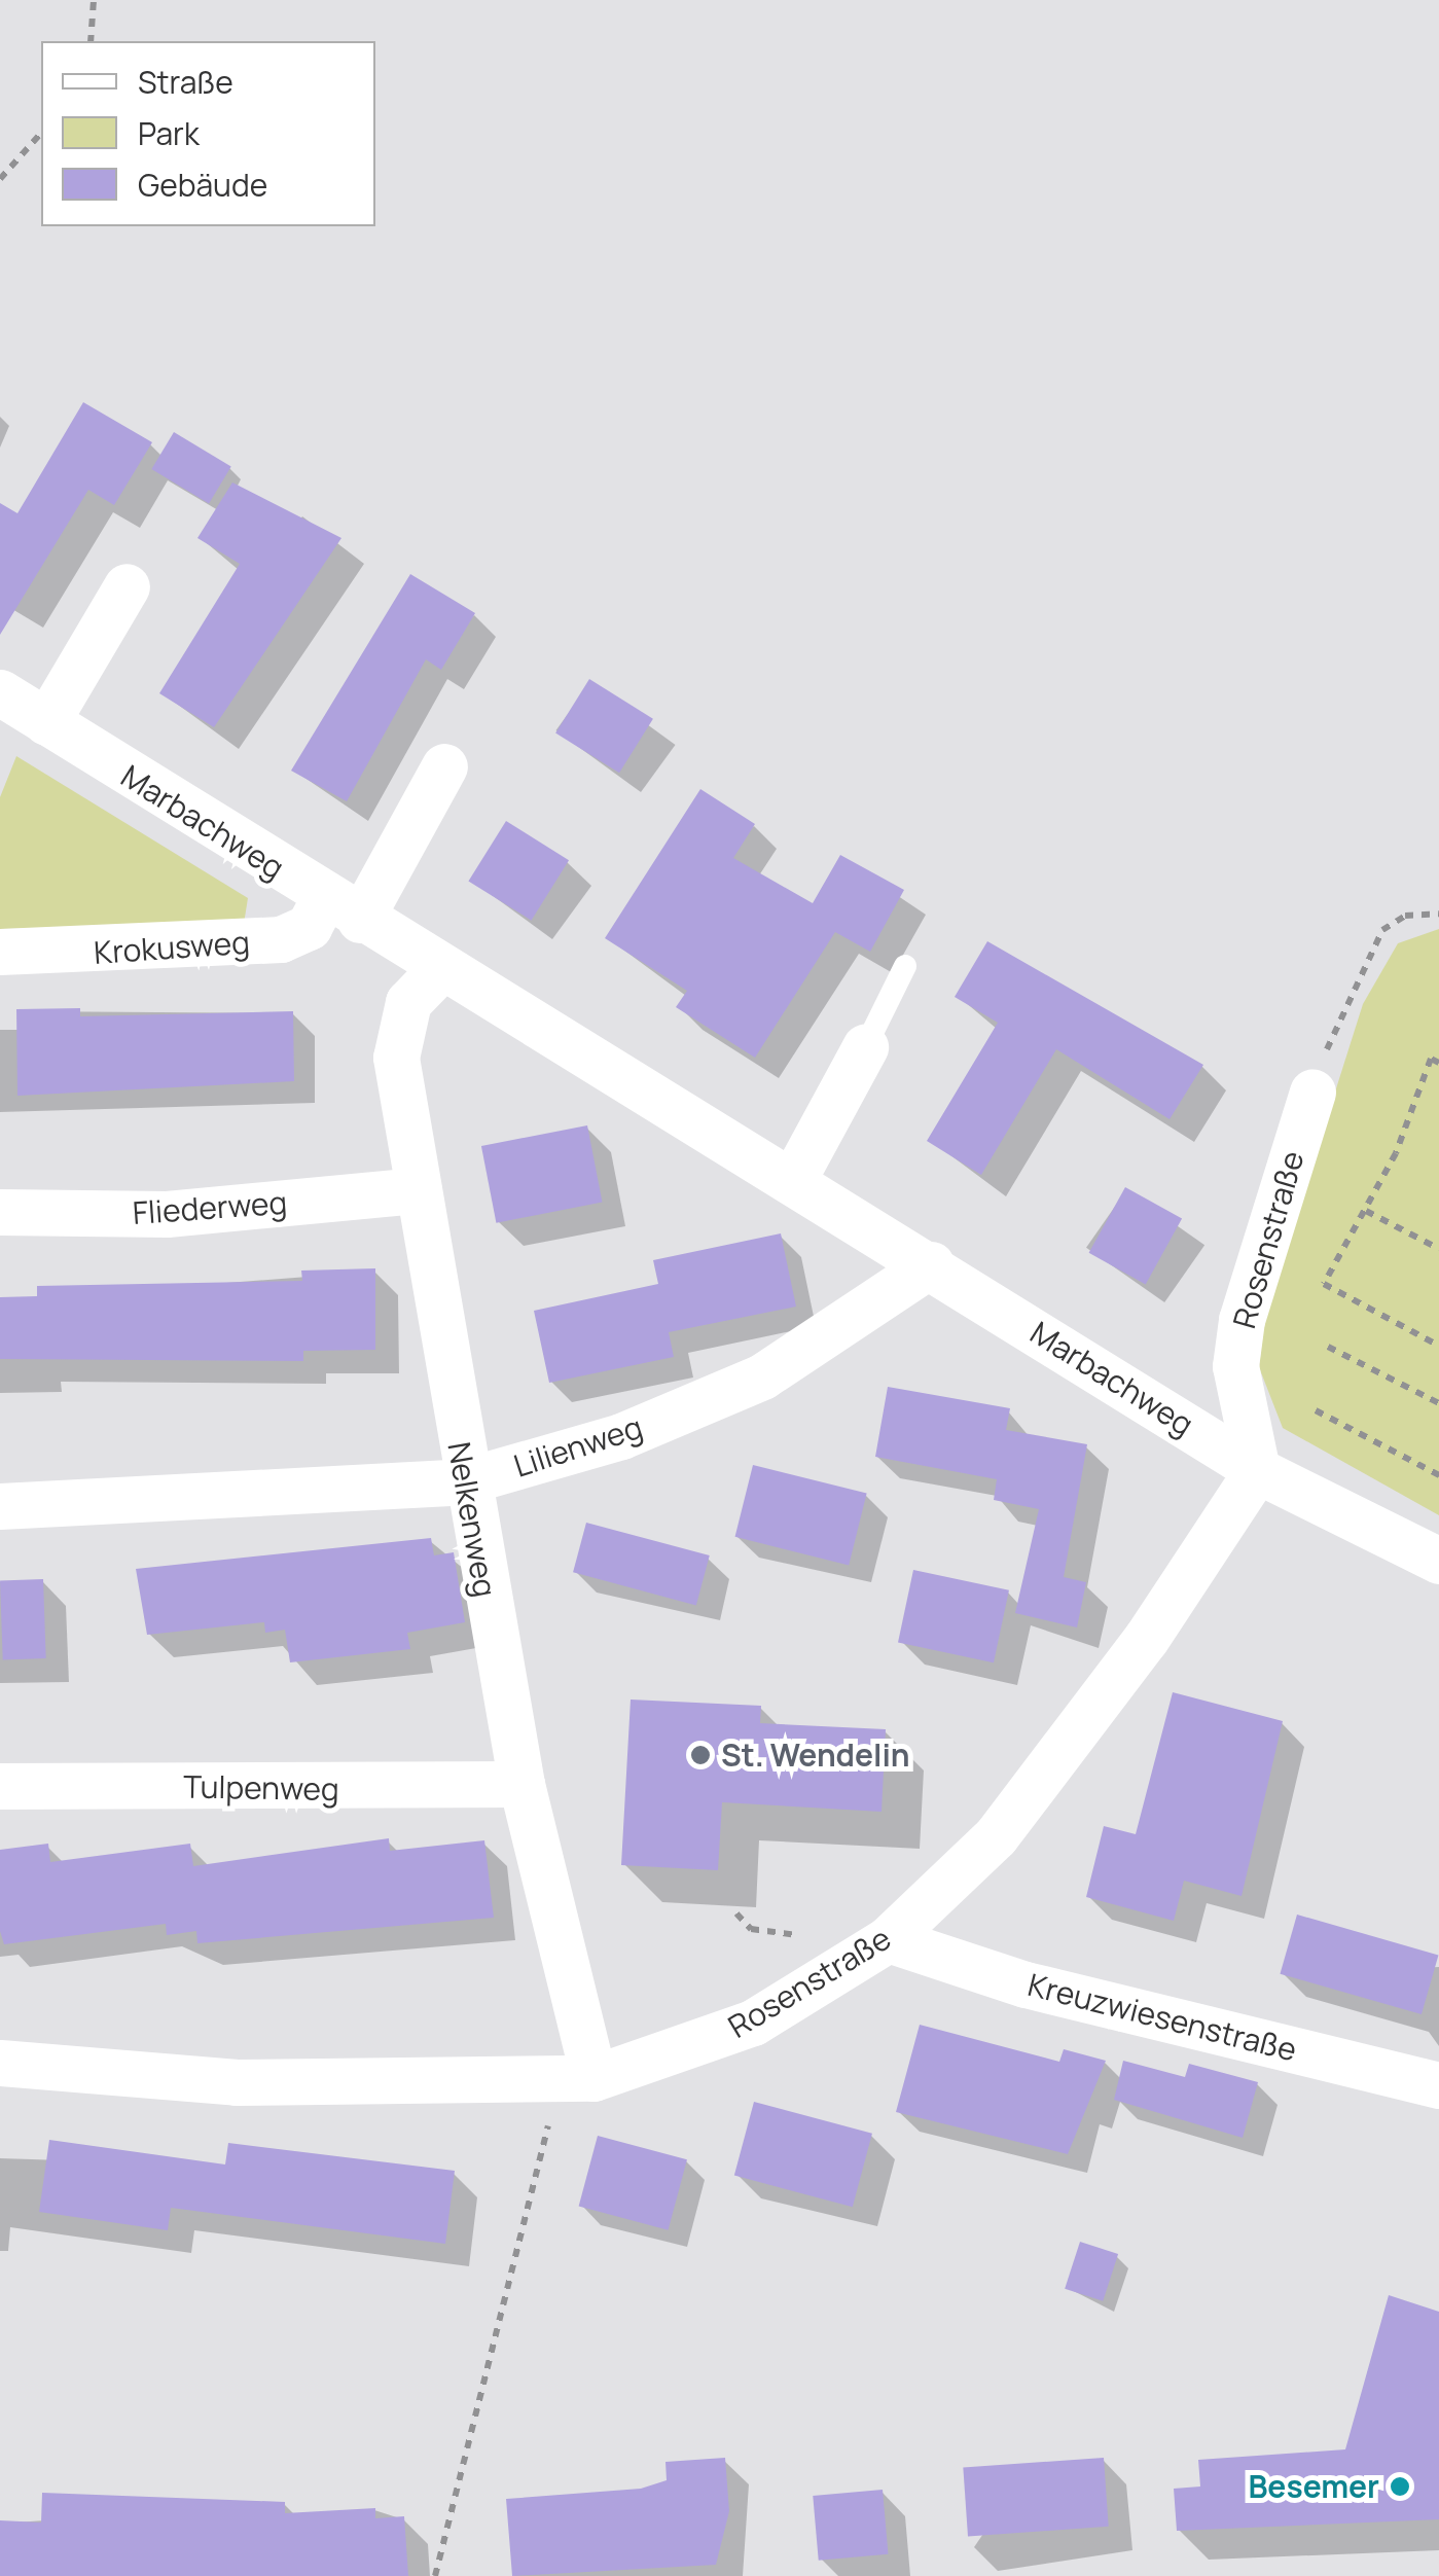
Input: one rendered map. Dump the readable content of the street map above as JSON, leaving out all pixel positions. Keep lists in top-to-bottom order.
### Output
{
  "streets": {
    "street": [
      "Marbachweg",
      "Krokusweg",
      "Fliederweg",
      "Rosenstraße",
      "Lilienweg",
      "Nelkenweg",
      "Tulpenweg",
      "Kreuzwiesenstraße"
    ]
  },
  "crossings": [
    ["Marbachweg", "Krokusweg"],
    ["Marbachweg", "Rosenstraße"],
    ["Marbachweg", "Lilienweg"],
    ["Marbachweg", "Nelkenweg"],
    ["Fliederweg", "Nelkenweg"],
    ["Rosenstraße", "Nelkenweg"],
    ["Rosenstraße", "Kreuzwiesenstraße"],
    ["Lilienweg", "Nelkenweg"],
    ["Nelkenweg", "Tulpenweg"]
  ],
  "places": ["St. Wendelin", "Besemer"],
  "legend": ["Straße", "Park", "Gebäude"]
}
